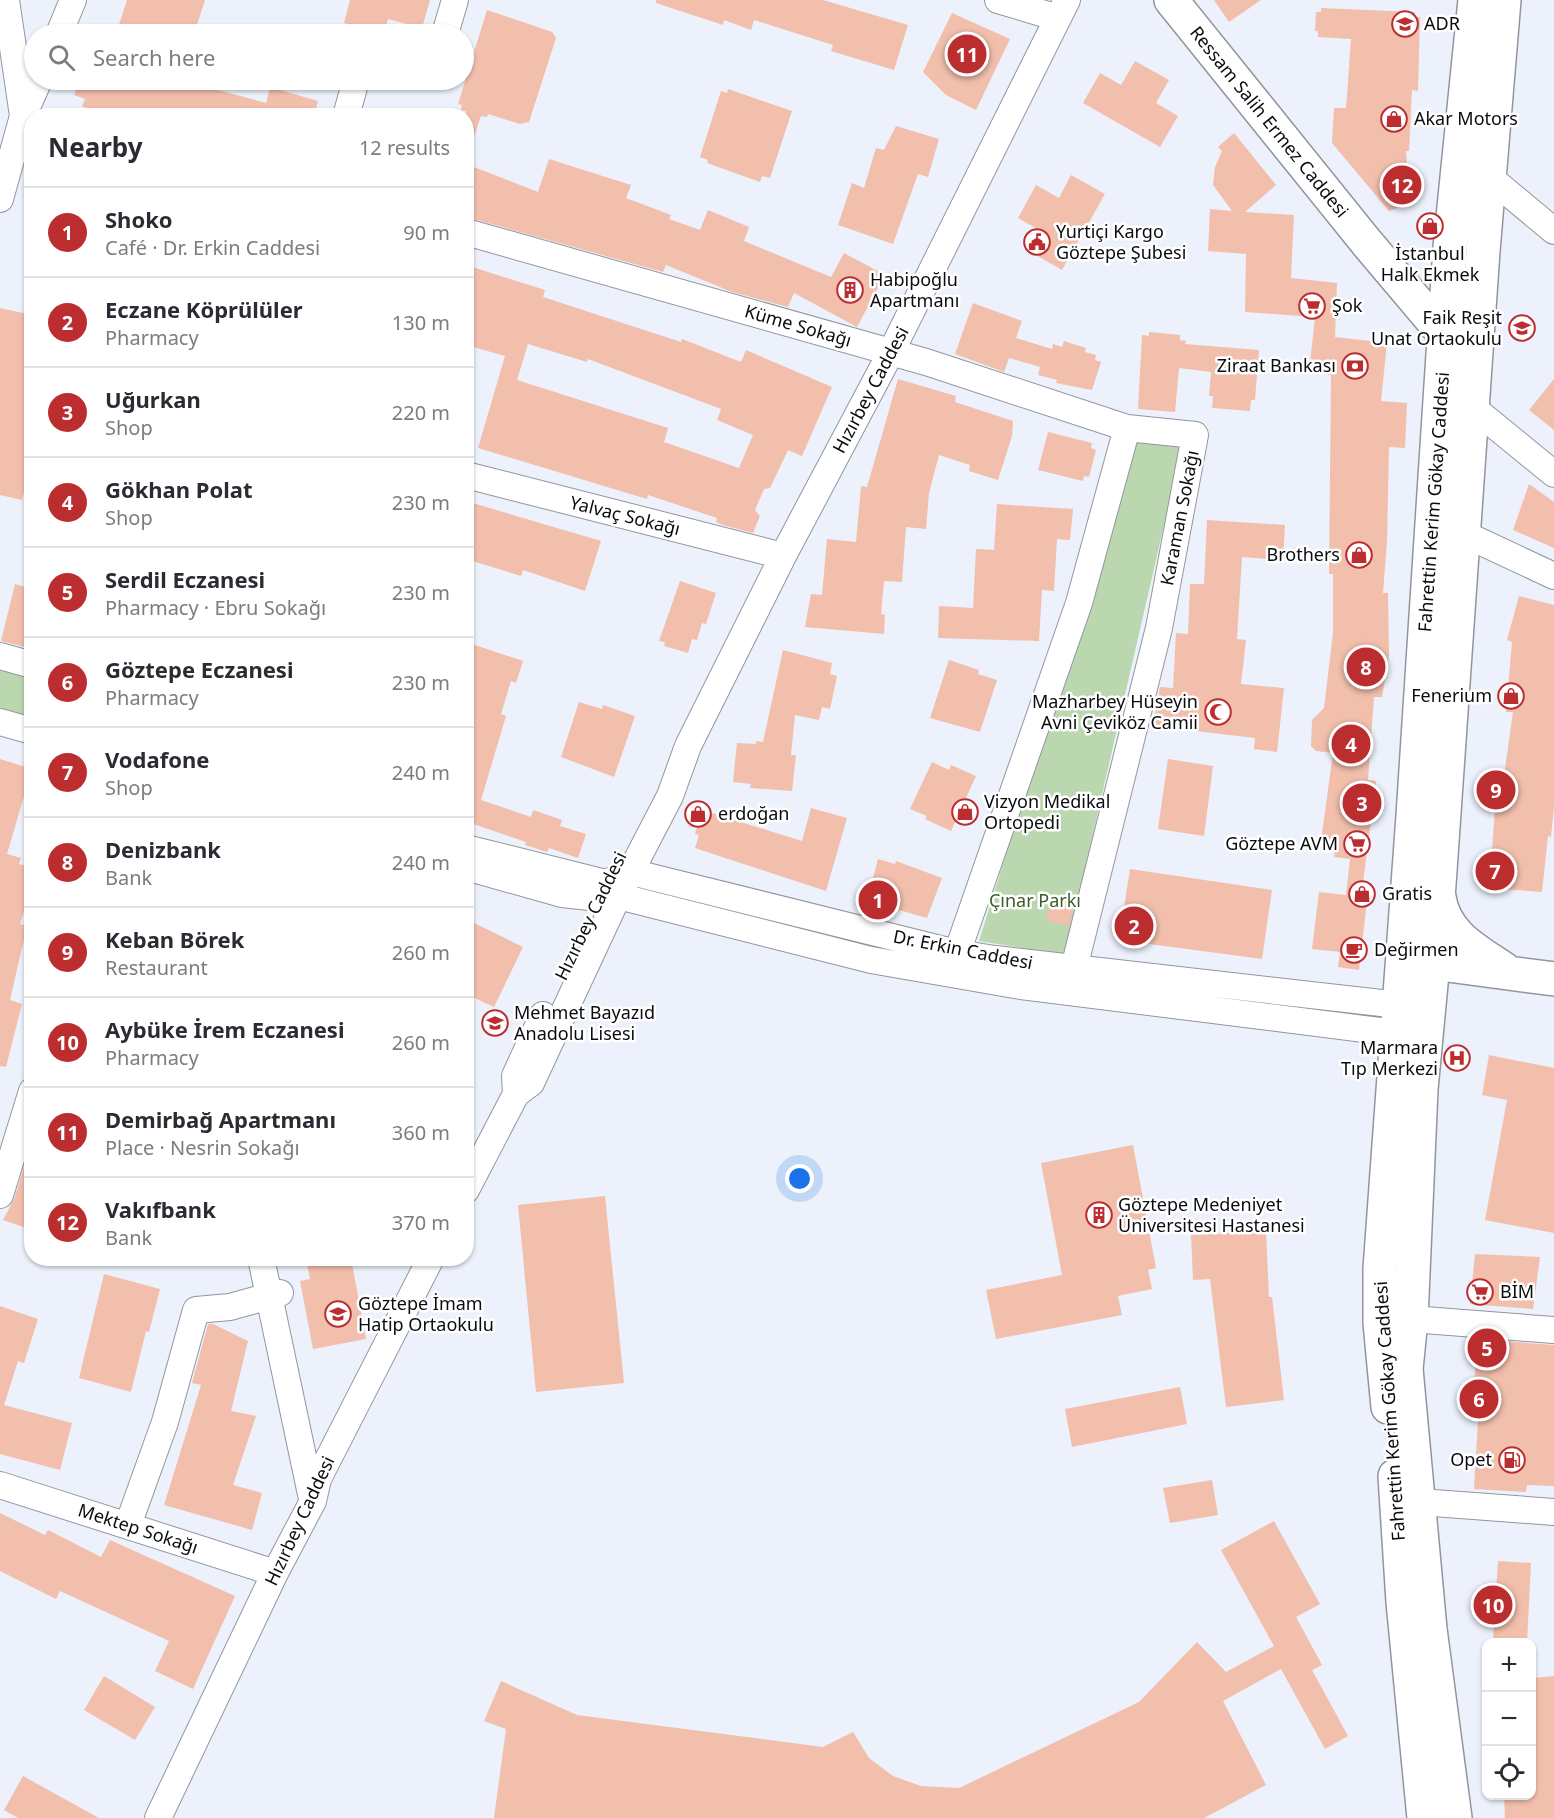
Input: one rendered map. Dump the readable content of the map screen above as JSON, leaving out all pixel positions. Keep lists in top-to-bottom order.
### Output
{
  "streets": {
    "main road": ["Ressam Salih Ermez Caddesi", "Fahrettin Kerim Gökay Caddesi"],
    "street": [
      "Küme Sokağı",
      "Hızırbey Caddesi",
      "Yalvaç Sokağı",
      "Karaman Sokağı",
      "Dr. Erkin Caddesi",
      "Mektep Sokağı"
    ]
  },
  "crossings": [
    ["Küme Sokağı", "Hızırbey Caddesi"],
    ["Küme Sokağı", "Karaman Sokağı"],
    ["Hızırbey Caddesi", "Yalvaç Sokağı"],
    ["Hızırbey Caddesi", "Dr. Erkin Caddesi"],
    ["Hızırbey Caddesi", "Mektep Sokağı"],
    ["Fahrettin Kerim Gökay Caddesi", "Dr. Erkin Caddesi"],
    ["Karaman Sokağı", "Dr. Erkin Caddesi"]
  ],
  "parks": ["Çınar Parkı"],
  "places": {
    "school or university": [
      "ADR",
      "Faik Reşit Unat Ortaokulu",
      "Mehmet Bayazıd Anadolu Lisesi",
      "Göztepe İmam Hatip Ortaokulu"
    ],
    "shop": [
      "Akar Motors",
      "İstanbul Halk Ekmek",
      "Brothers",
      "Fenerium",
      "Vizyon Medikal Ortopedi",
      "erdoğan",
      "Gratis"
    ],
    "public building": ["Yurtiçi Kargo Göztepe Şubesi"],
    "building": ["Habipoğlu Apartmanı", "Göztepe Medeniyet Üniversitesi Hastanesi"],
    "supermarket": ["Şok", "Göztepe AVM", "BİM"],
    "bank": ["Ziraat Bankası"],
    "mosque": ["Mazharbey Hüseyin Avni Çeviköz Camii"],
    "cafe": ["Değirmen"],
    "hospital": ["Marmara Tıp Merkezi"],
    "fuel station": ["Opet"]
  },
  "page": {
    "search": "Search here",
    "pins": [
      "11",
      "12",
      "8",
      "4",
      "9",
      "3",
      "7",
      "1",
      "2",
      "5",
      "6",
      "10"
    ],
    "heading": ["Nearby", "12 results"],
    "list": [
      {
        "mark": "1",
        "name": "Shoko",
        "note": "Café · Dr. Erkin Caddesi",
        "value": "90 m"
      },
      {
        "mark": "2",
        "name": "Eczane Köprülüler",
        "note": "Pharmacy",
        "value": "130 m"
      },
      {
        "mark": "3",
        "name": "Uğurkan",
        "note": "Shop",
        "value": "220 m"
      },
      {
        "mark": "4",
        "name": "Gökhan Polat",
        "note": "Shop",
        "value": "230 m"
      },
      {
        "mark": "5",
        "name": "Serdil Eczanesi",
        "note": "Pharmacy · Ebru Sokağı",
        "value": "230 m"
      },
      {
        "mark": "6",
        "name": "Göztepe Eczanesi",
        "note": "Pharmacy",
        "value": "230 m"
      },
      {
        "mark": "7",
        "name": "Vodafone",
        "note": "Shop",
        "value": "240 m"
      },
      {
        "mark": "8",
        "name": "Denizbank",
        "note": "Bank",
        "value": "240 m"
      },
      {
        "mark": "9",
        "name": "Keban Börek",
        "note": "Restaurant",
        "value": "260 m"
      },
      {
        "mark": "10",
        "name": "Aybüke İrem Eczanesi",
        "note": "Pharmacy",
        "value": "260 m"
      },
      {
        "mark": "11",
        "name": "Demirbağ Apartmanı",
        "note": "Place · Nesrin Sokağı",
        "value": "360 m"
      },
      {
        "mark": "12",
        "name": "Vakıfbank",
        "note": "Bank",
        "value": "370 m"
      }
    ],
    "map_buttons": ["+", "−"]
  }
}
